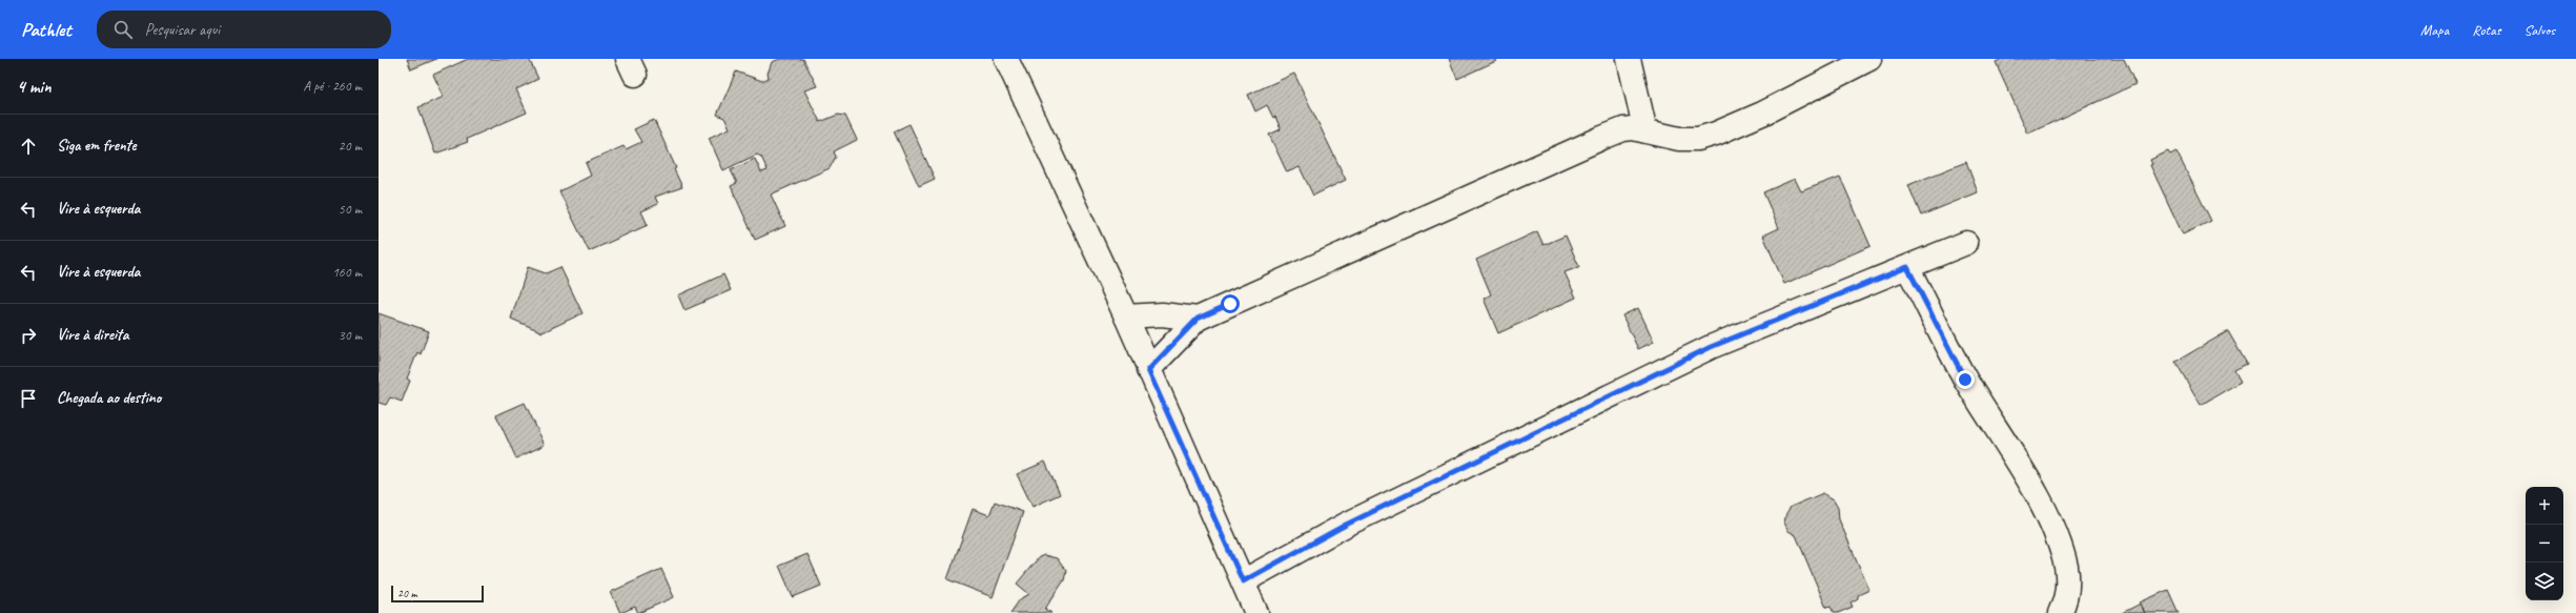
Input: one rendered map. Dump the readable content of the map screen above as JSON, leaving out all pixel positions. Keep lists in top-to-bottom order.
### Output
{
  "scale_bar": "20 m",
  "page": {
    "header": "Pathlet",
    "search": "Pesquisar aqui",
    "nav": ["Mapa", "Rotas", "Salvos"],
    "heading": ["4 min", "A pé · 260 m"],
    "list": [
      ["Siga em frente", "20 m"],
      ["Vire à esquerda", "50 m"],
      ["Vire à esquerda", "160 m"],
      ["Vire à direita", "30 m"],
      "Chegada ao destino"
    ],
    "map_buttons": ["+", "−"],
    "scale": "20 m"
  }
}
